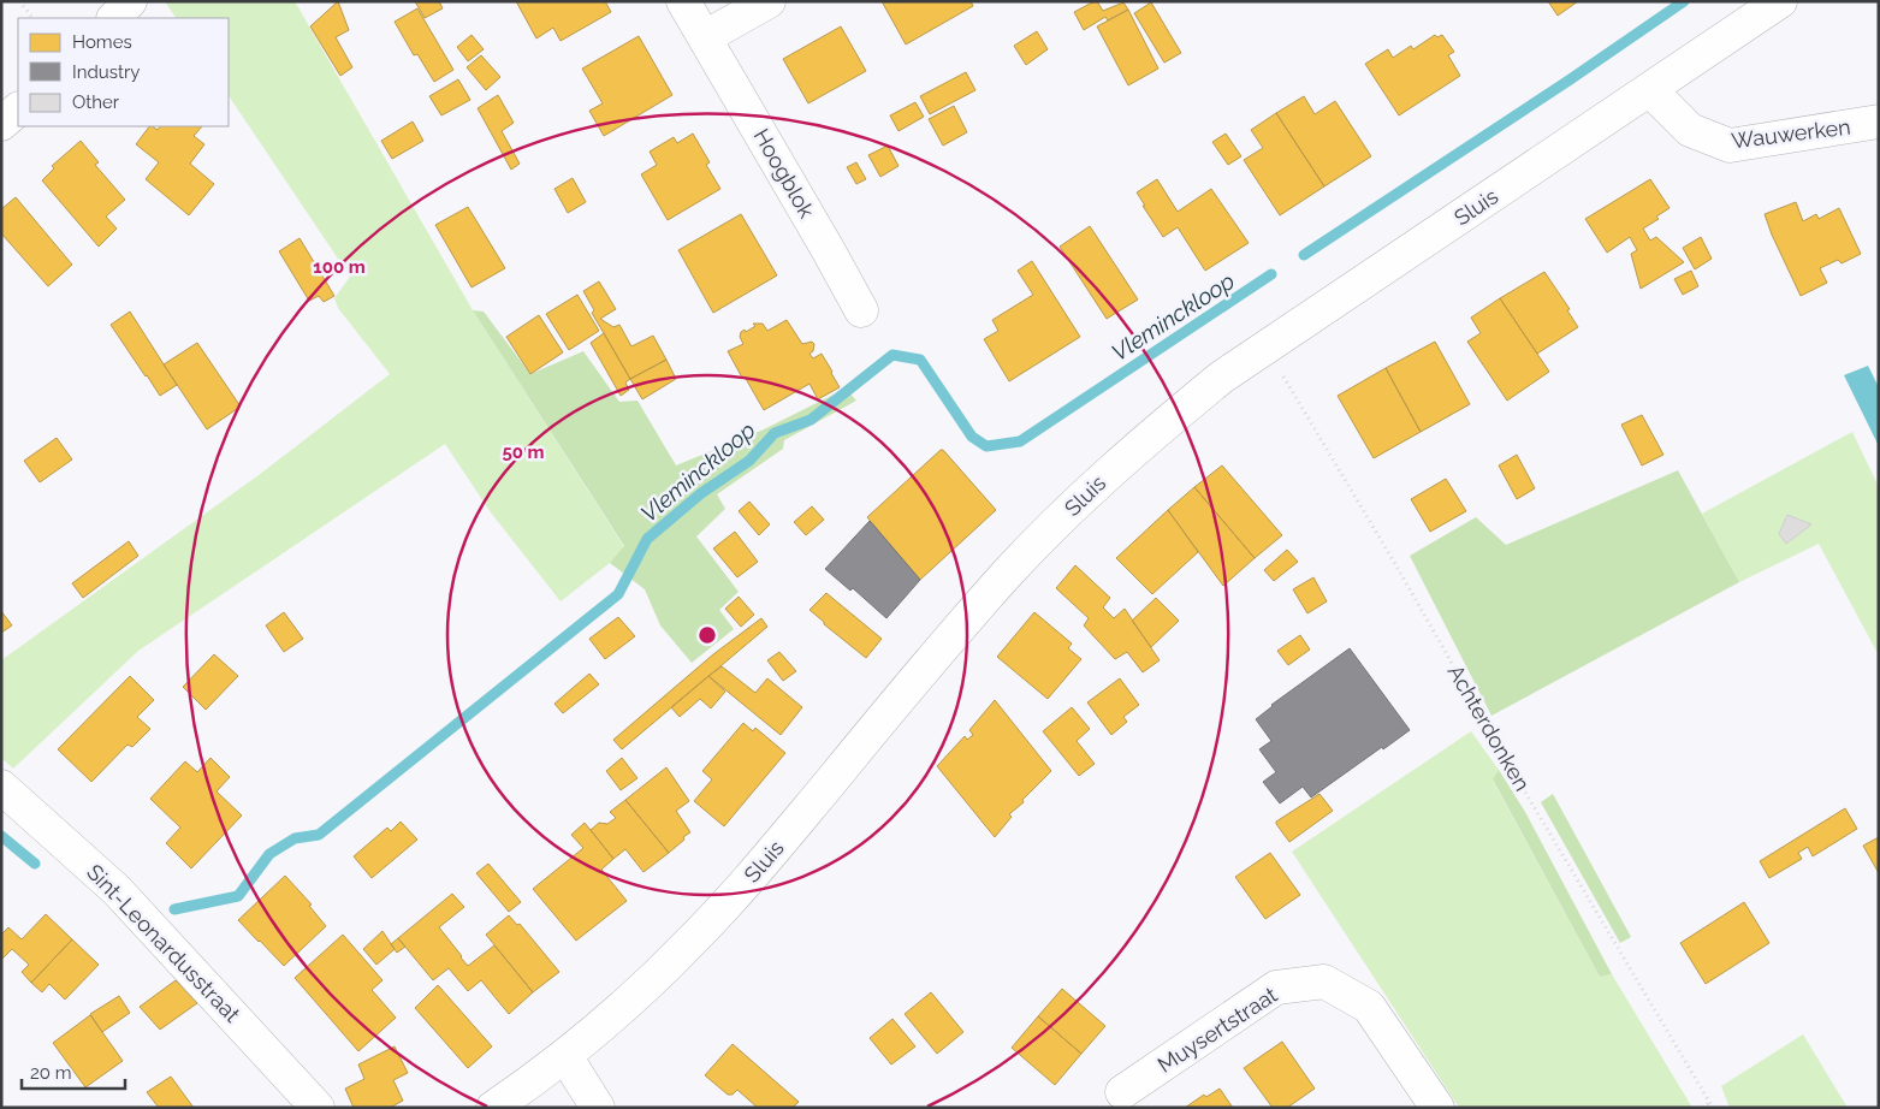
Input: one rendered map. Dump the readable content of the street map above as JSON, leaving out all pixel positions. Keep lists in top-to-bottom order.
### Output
{
  "streets": {
    "street": [
      "Wauwerken",
      "Hoogblok",
      "Sluis",
      "Sint-Leonardusstraat",
      "Muysertstraat"
    ],
    "path": ["Achterdonken"]
  },
  "crossings": [
    ["Wauwerken", "Sluis"],
    ["Sluis", "Achterdonken"]
  ],
  "water": ["Vleminckloop"],
  "legend": ["Homes", "Industry", "Other"],
  "scale_bar": "20 m",
  "rings": ["100 m", "50 m"]
}
